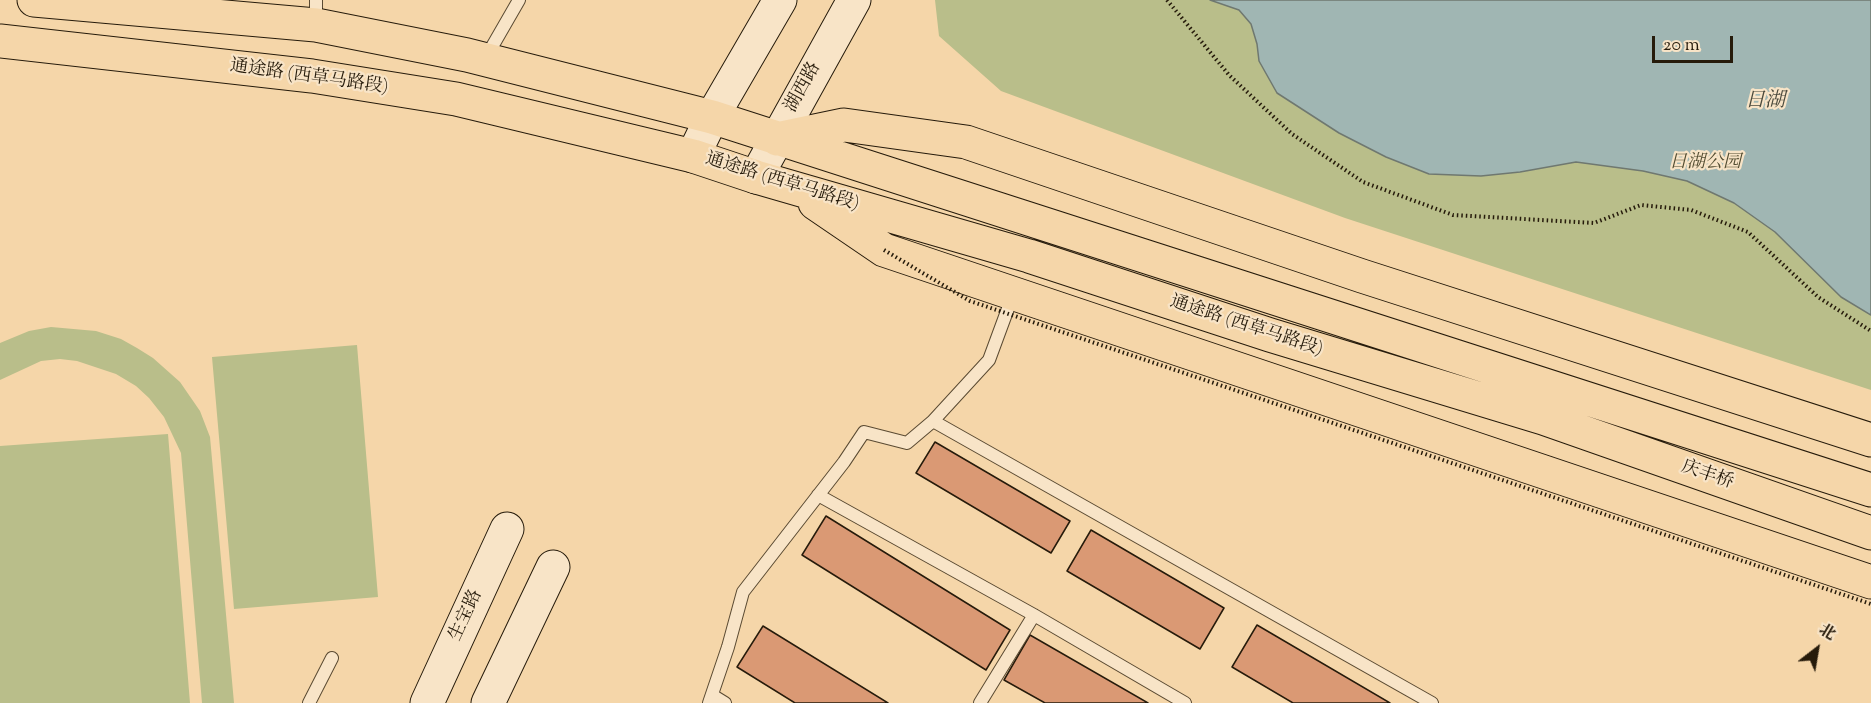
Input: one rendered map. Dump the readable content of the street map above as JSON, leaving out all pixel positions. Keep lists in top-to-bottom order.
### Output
{
  "streets": {
    "main road": [
      "通途路 (西草马路段)",
      "湖西路",
      "庆丰桥",
      "生宝路"
    ]
  },
  "crossings": [
    ["通途路 (西草马路段)", "湖西路"],
    ["通途路 (西草马路段)", "庆丰桥"]
  ],
  "water": ["日湖"],
  "parks": ["日湖公园"],
  "scale_bar": "20 m",
  "north": "top right"
}
